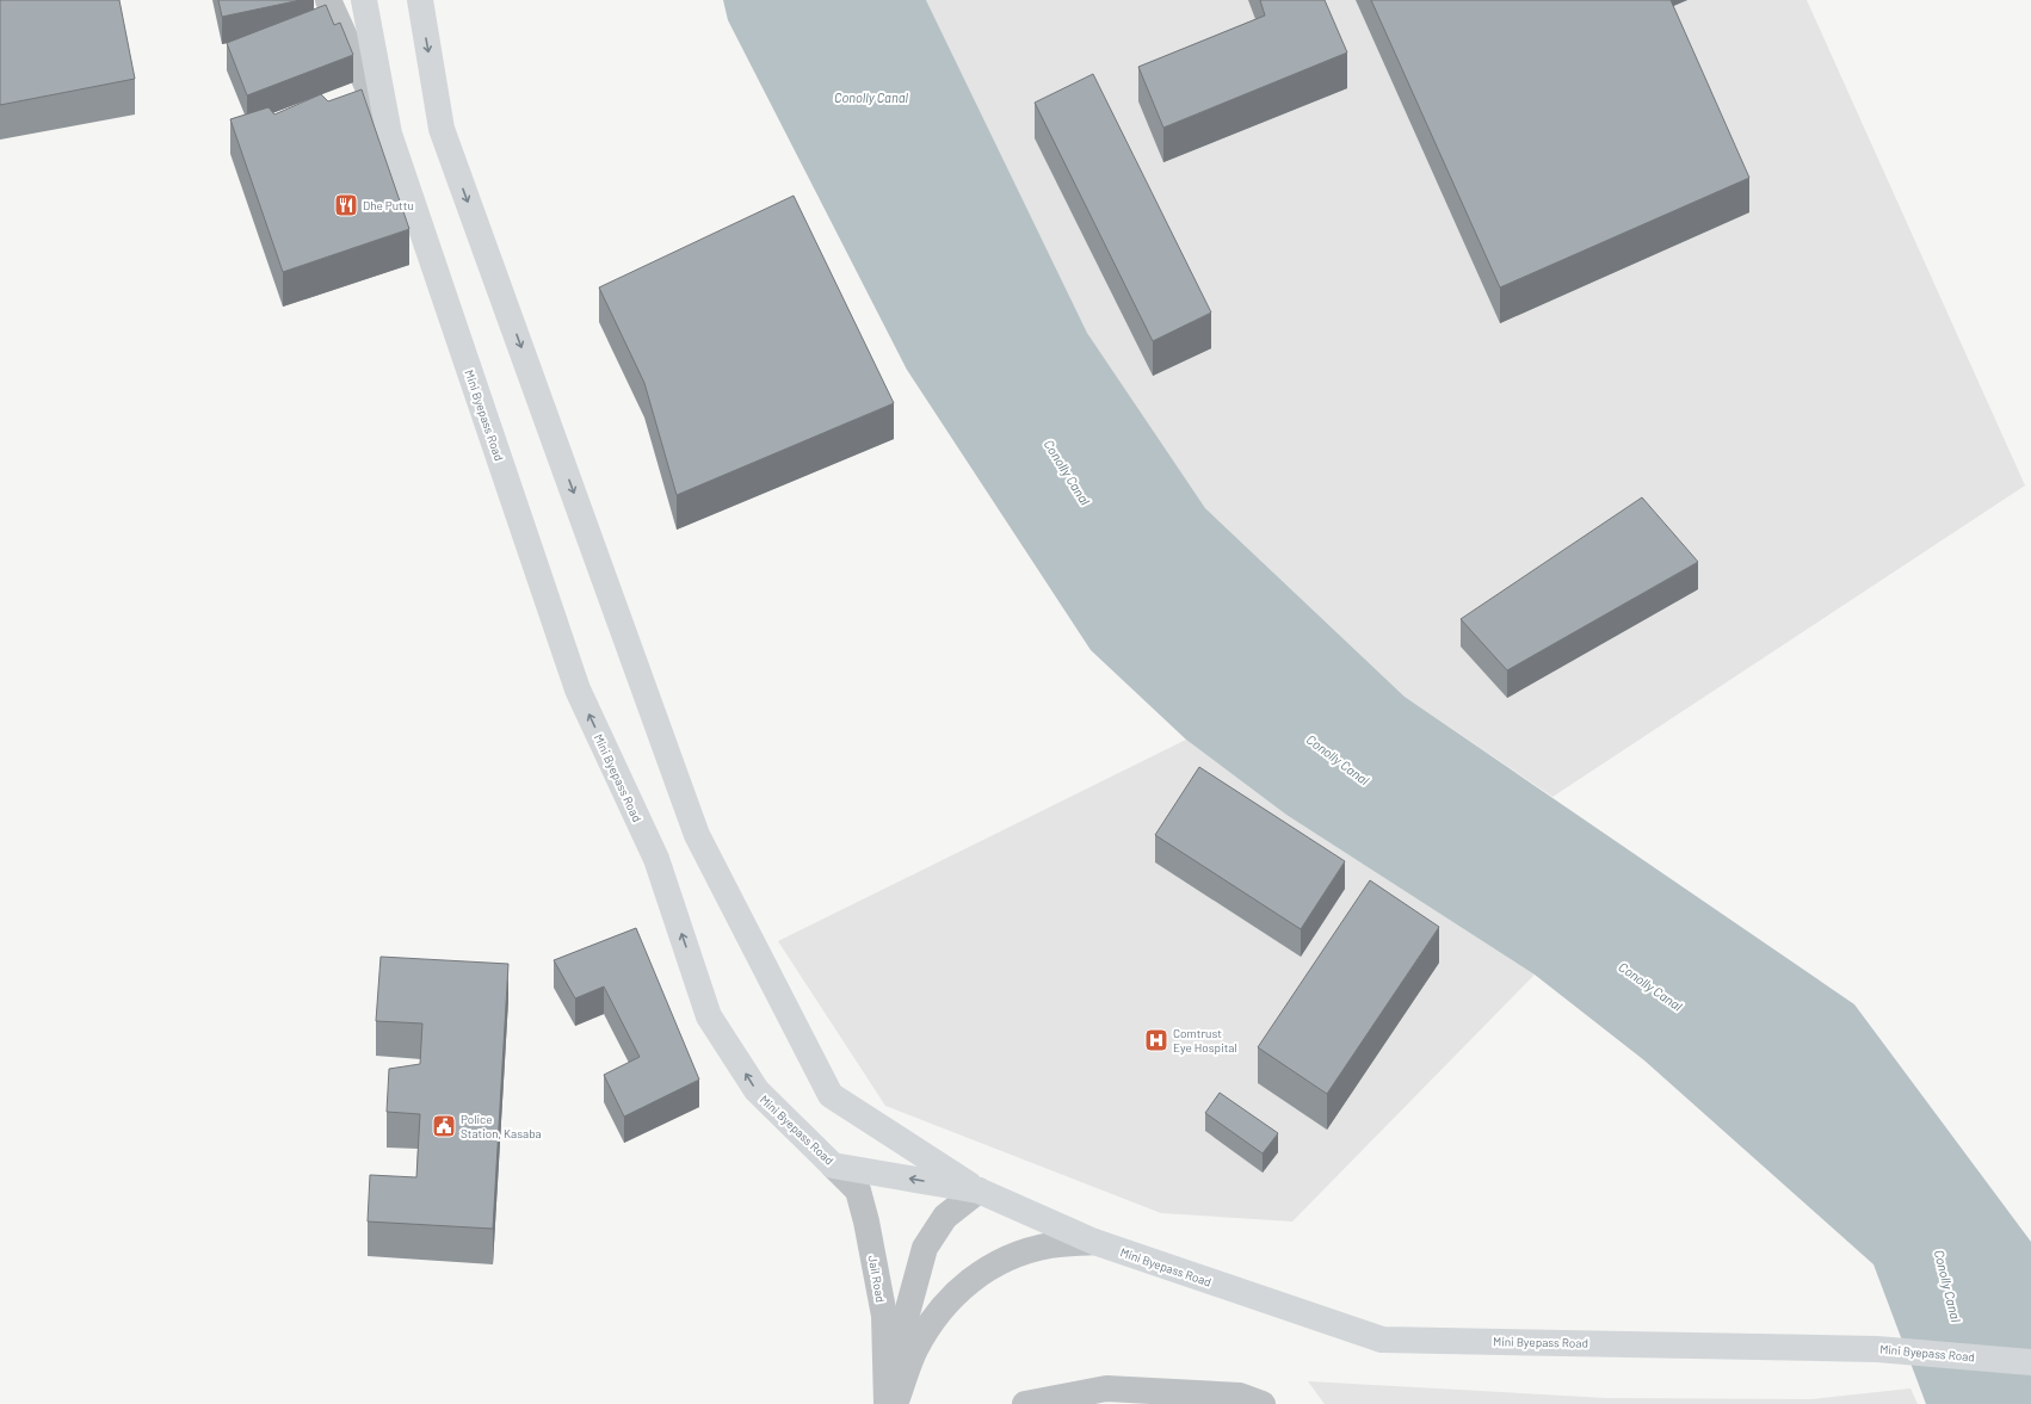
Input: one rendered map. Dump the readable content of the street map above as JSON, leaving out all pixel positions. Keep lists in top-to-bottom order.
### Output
{
  "streets": {
    "main road": ["Mini Byepass Road"],
    "street": ["Jail Road"]
  },
  "crossings": [
    ["Mini Byepass Road", "Jail Road"]
  ],
  "water": ["Conolly Canal"],
  "places": {
    "restaurant": ["Dhe Puttu"],
    "hospital": ["Comtrust Eye Hospital"],
    "public building": ["Police Station, Kasaba"]
  }
}
